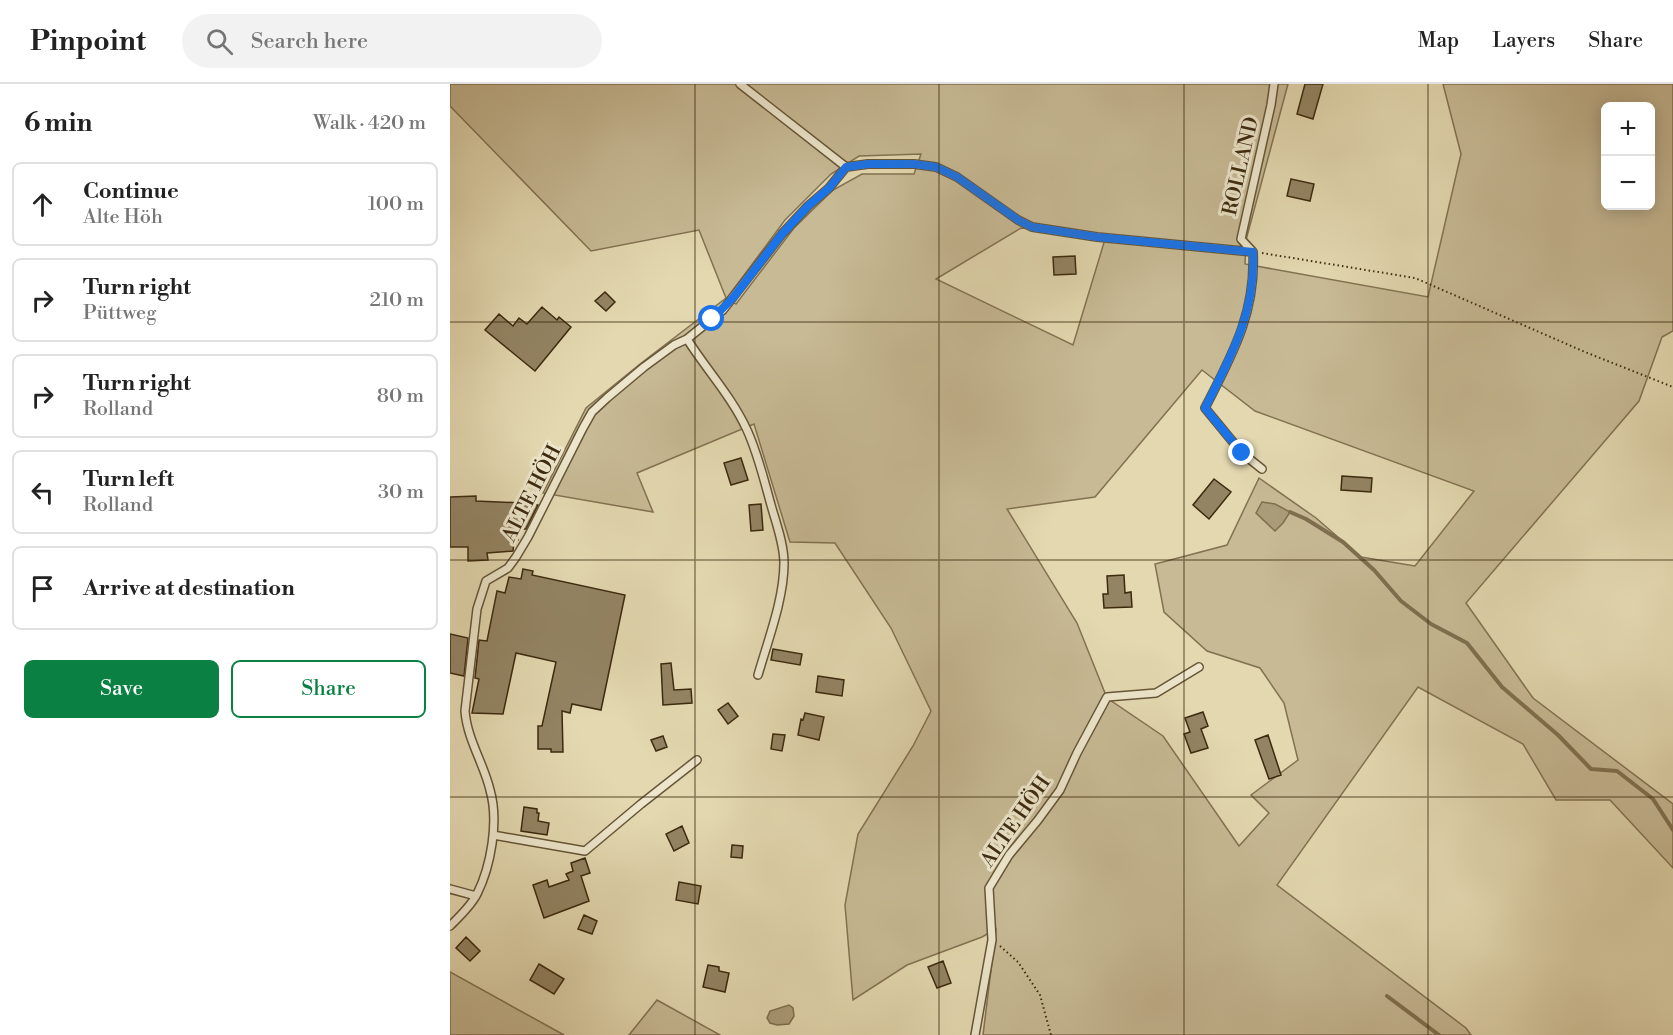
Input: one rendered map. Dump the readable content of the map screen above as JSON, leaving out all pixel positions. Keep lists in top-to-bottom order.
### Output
{
  "streets": {
    "lane": ["ROLLAND", "ALTE HÖH"]
  },
  "page": {
    "header": "Pinpoint",
    "search": "Search here",
    "nav": ["Map", "Layers", "Share"],
    "heading": ["6 min", "Walk · 420 m"],
    "map_buttons": ["+", "−"],
    "list": [
      ["Continue", "Alte Höh", "100 m"],
      ["Turn right", "Püttweg", "210 m"],
      ["Turn right", "Rolland", "80 m"],
      ["Turn left", "Rolland", "30 m"],
      "Arrive at destination"
    ],
    "buttons": ["Save", "Share"]
  }
}
